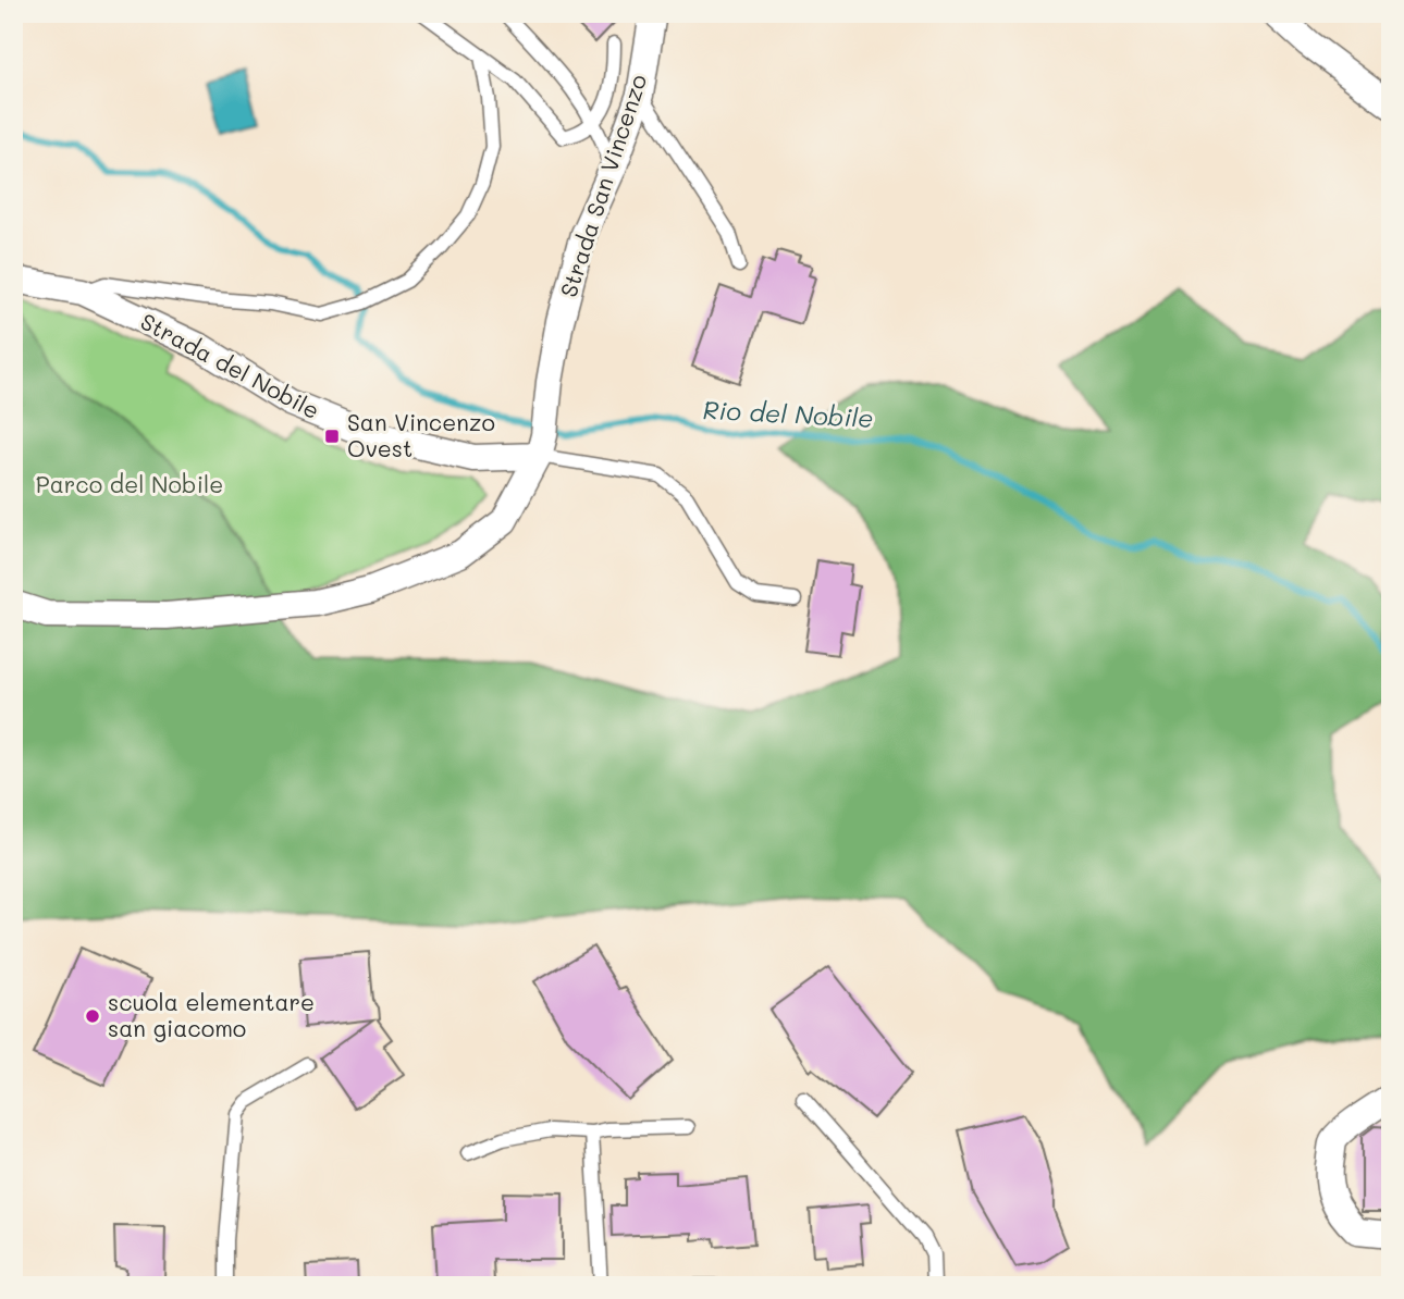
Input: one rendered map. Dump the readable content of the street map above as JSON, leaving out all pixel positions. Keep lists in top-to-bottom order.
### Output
{
  "streets": {
    "street": ["Strada San Vincenzo", "Strada del Nobile"]
  },
  "crossings": [
    ["Strada San Vincenzo", "Strada del Nobile"]
  ],
  "water": ["Rio del Nobile"],
  "parks": ["Parco del Nobile"],
  "places": {
    "transit": ["San Vincenzo Ovest"],
    "other": ["scuola elementare san giacomo"]
  }
}
